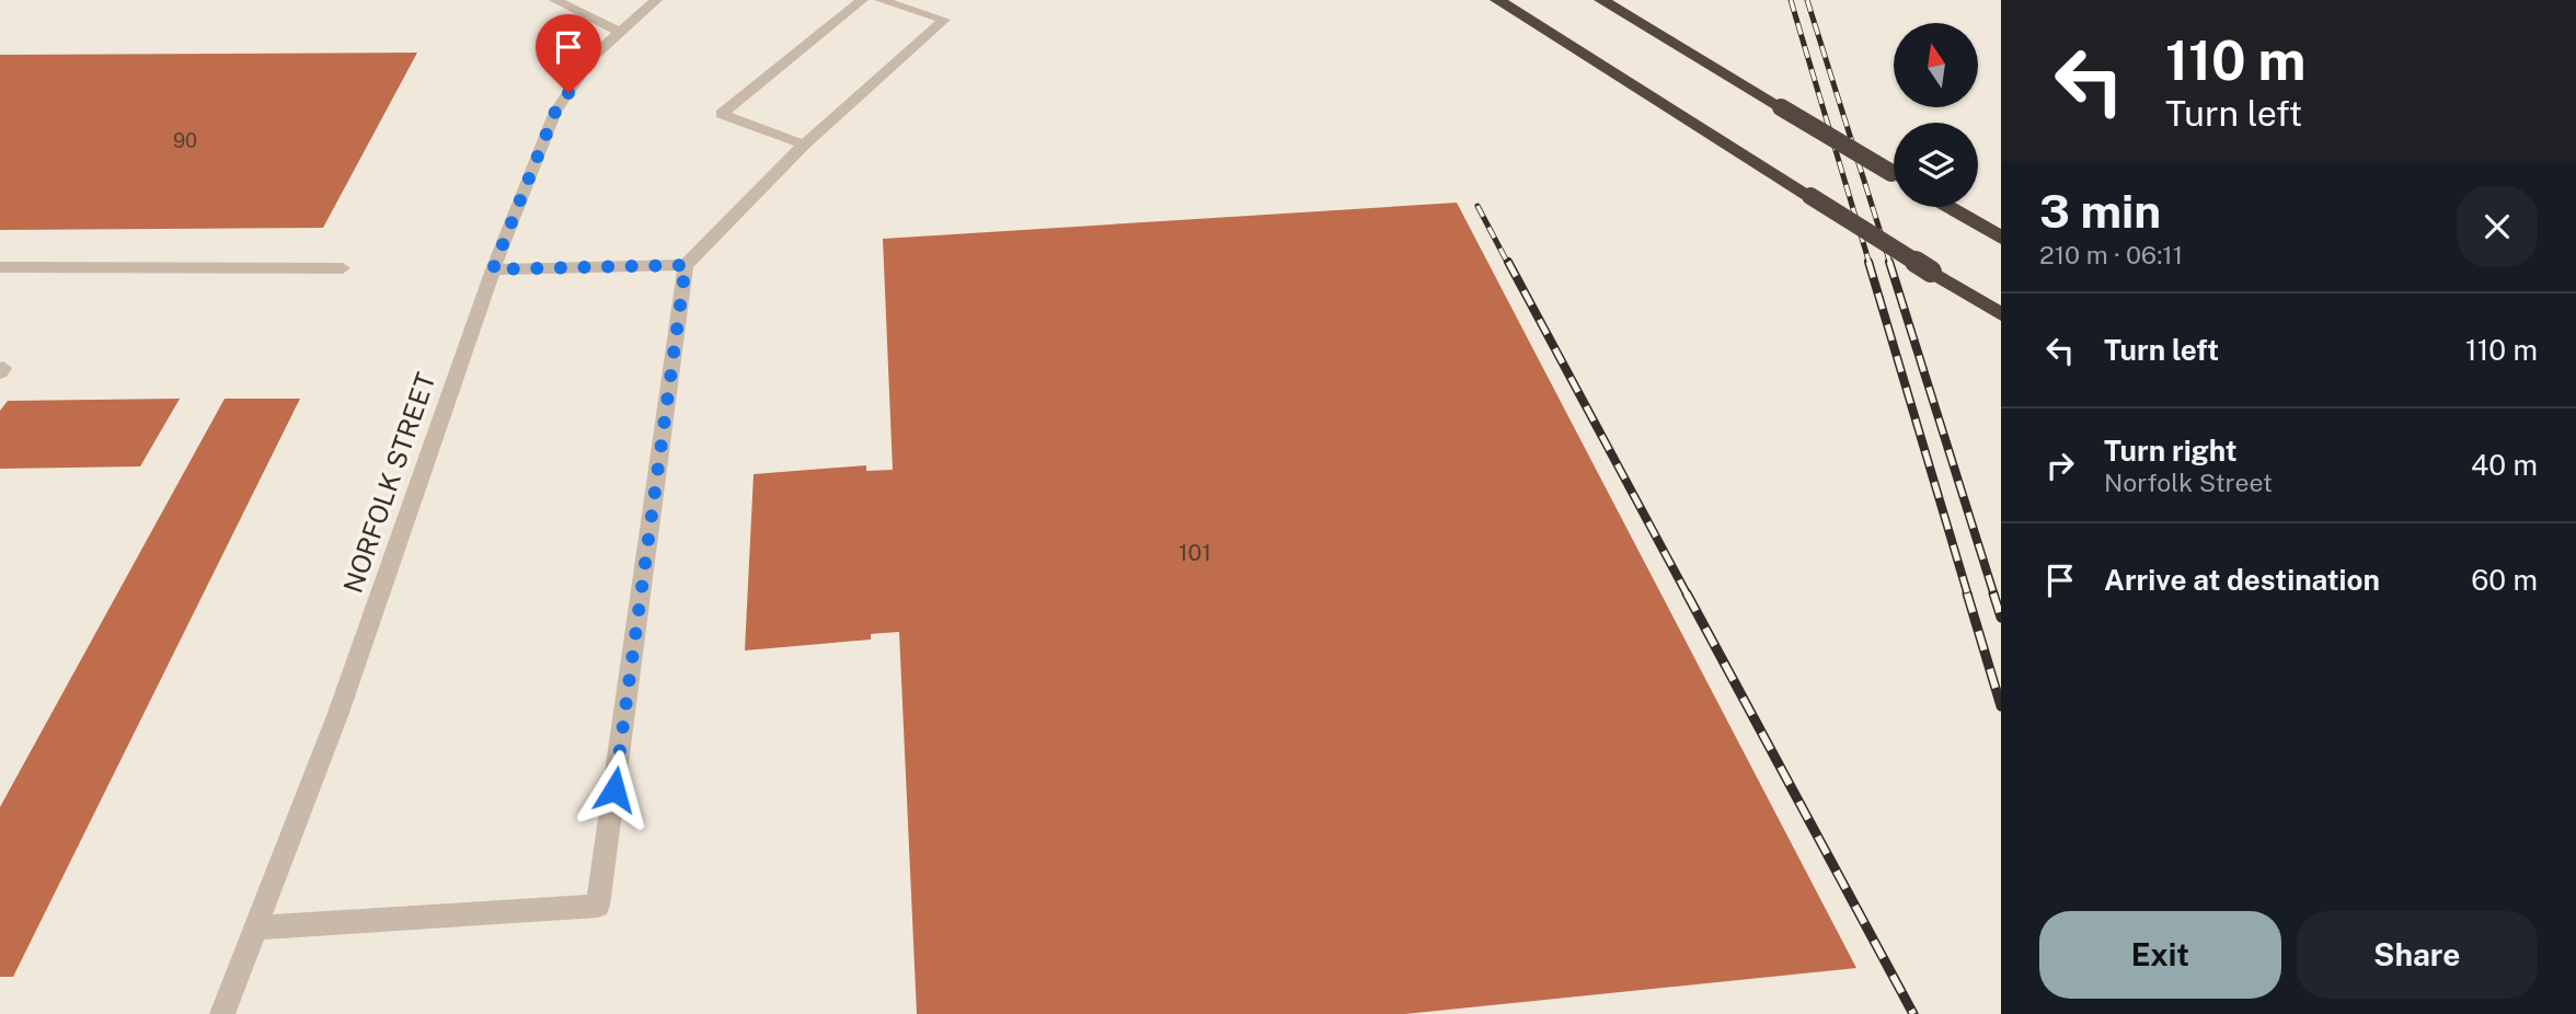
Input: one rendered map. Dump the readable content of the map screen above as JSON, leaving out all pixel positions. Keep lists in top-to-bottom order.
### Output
{
  "streets": {
    "street": ["NORFOLK STREET"]
  },
  "house_numbers": ["90", "101"],
  "north": "top",
  "page": {
    "turn": ["110 m", "Turn left"],
    "heading": ["3 min", "210 m · 06:11"],
    "list": [
      {
        "name": "Turn left",
        "value": "110 m"
      },
      {
        "name": "Turn right",
        "note": "Norfolk Street",
        "value": "40 m"
      },
      {
        "name": "Arrive at destination",
        "value": "60 m"
      }
    ],
    "buttons": ["Exit", "Share"]
  }
}
